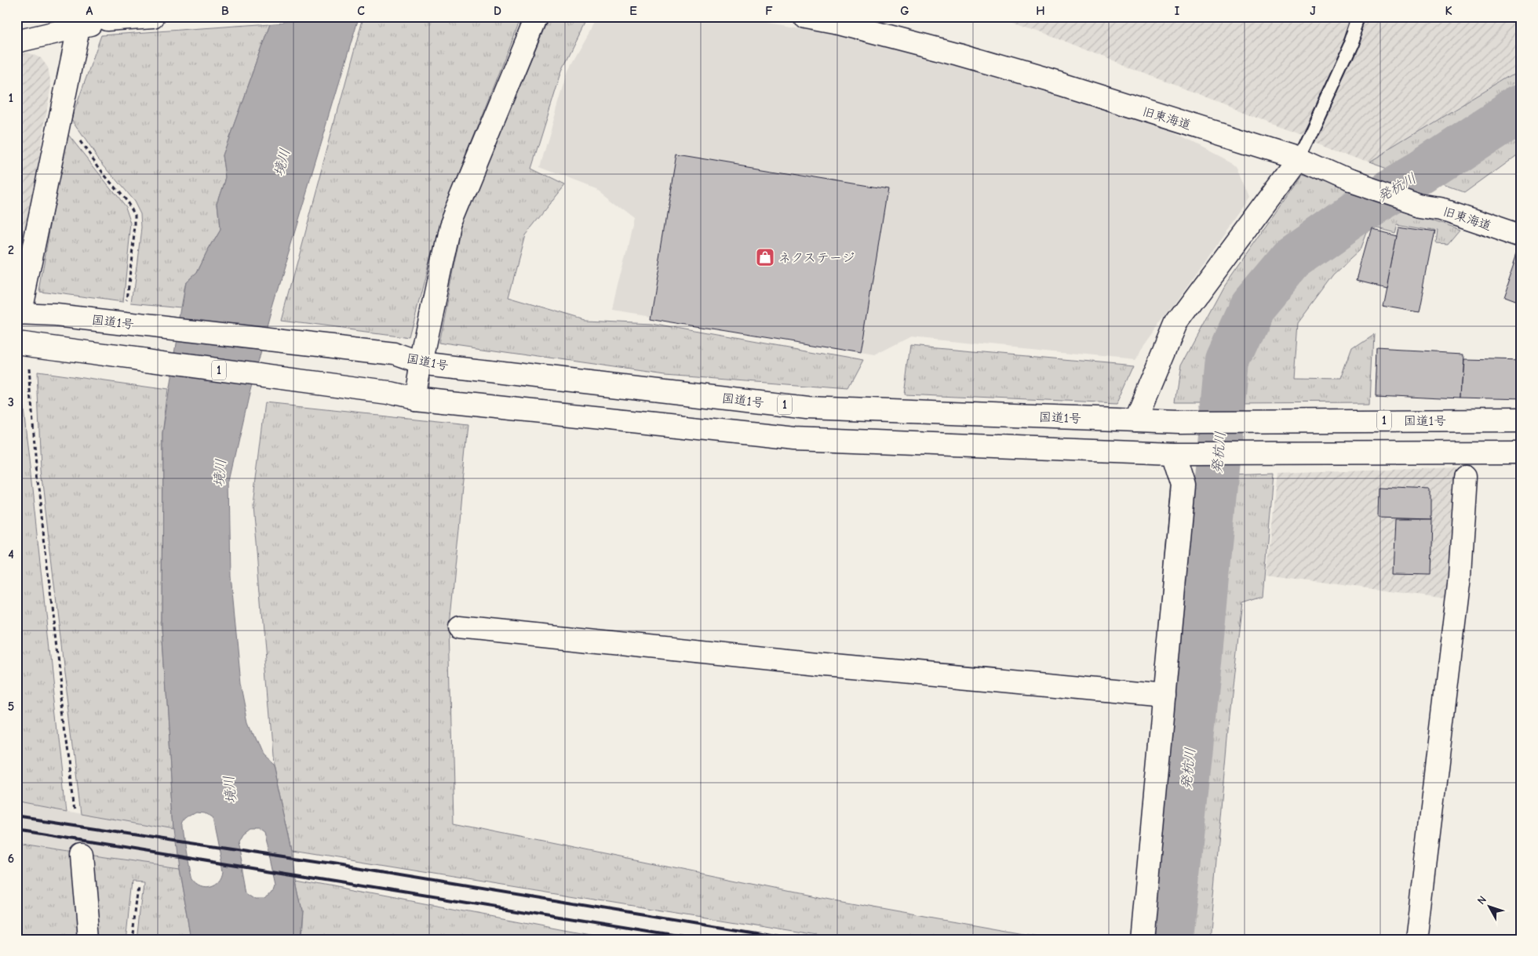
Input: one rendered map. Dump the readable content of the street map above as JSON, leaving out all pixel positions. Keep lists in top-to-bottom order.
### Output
{
  "streets": {
    "main road": ["旧東海道", "国道1号", "1"]
  },
  "water": ["境川", "発杭川"],
  "places": {
    "shop": ["ネクステージ"]
  },
  "north": "top left",
  "grid": {
    "columns": [
      "A",
      "B",
      "C",
      "D",
      "E",
      "F",
      "G",
      "H",
      "I",
      "J",
      "K"
    ],
    "rows": [
      "1",
      "2",
      "3",
      "4",
      "5",
      "6"
    ]
  }
}
